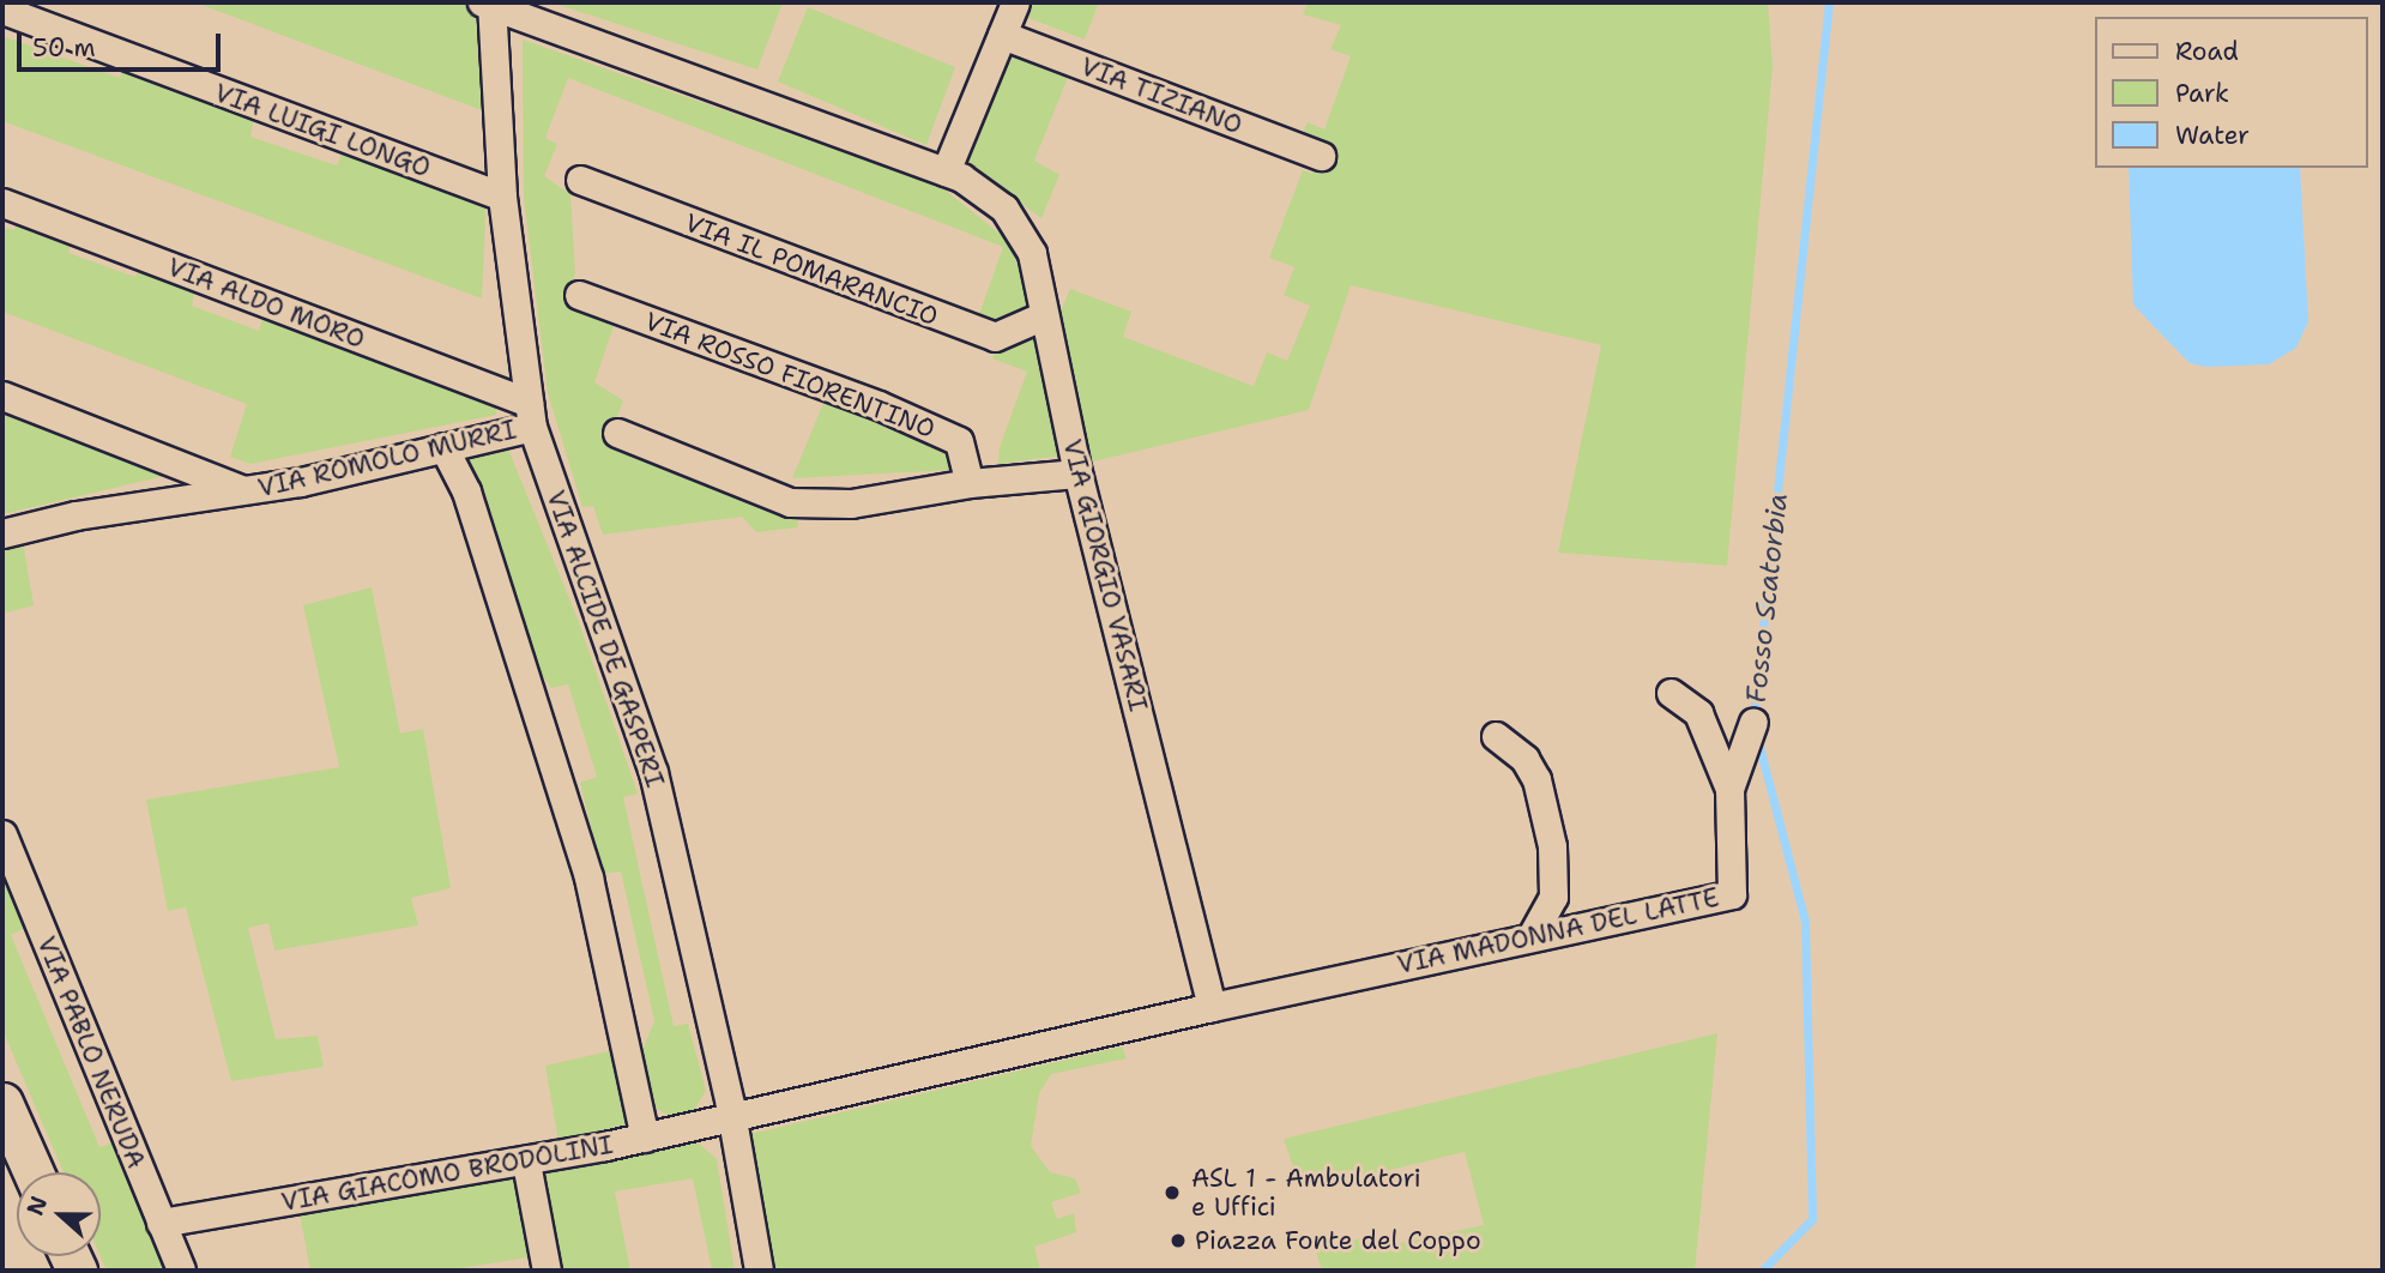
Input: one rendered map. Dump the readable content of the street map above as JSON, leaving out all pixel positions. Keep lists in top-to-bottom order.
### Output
{
  "streets": {
    "street": [
      "VIA TIZIANO",
      "VIA LUIGI LONGO",
      "VIA IL POMARANCIO",
      "VIA ALDO MORO",
      "VIA ROSSO FIORENTINO",
      "VIA ROMOLO MURRI",
      "VIA GIORGIO VASARI",
      "VIA ALCIDE DE GASPERI",
      "VIA MADONNA DEL LATTE",
      "VIA PABLO NERUDA",
      "VIA GIACOMO BRODOLINI"
    ]
  },
  "crossings": [
    ["VIA LUIGI LONGO", "VIA ALCIDE DE GASPERI"],
    ["VIA IL POMARANCIO", "VIA GIORGIO VASARI"],
    ["VIA ALDO MORO", "VIA ROMOLO MURRI"],
    ["VIA ALDO MORO", "VIA ALCIDE DE GASPERI"],
    ["VIA ROMOLO MURRI", "VIA ALCIDE DE GASPERI"],
    ["VIA GIORGIO VASARI", "VIA ALCIDE DE GASPERI"],
    ["VIA GIORGIO VASARI", "VIA MADONNA DEL LATTE"],
    ["VIA ALCIDE DE GASPERI", "VIA GIACOMO BRODOLINI"],
    ["VIA PABLO NERUDA", "VIA GIACOMO BRODOLINI"]
  ],
  "water": ["Fosso Scatorbia"],
  "places": ["ASL 1 - Ambulatori e Uffici", "Piazza Fonte del Coppo"],
  "legend": ["Road", "Park", "Water"],
  "scale_bar": "50 m",
  "north": "left"
}
